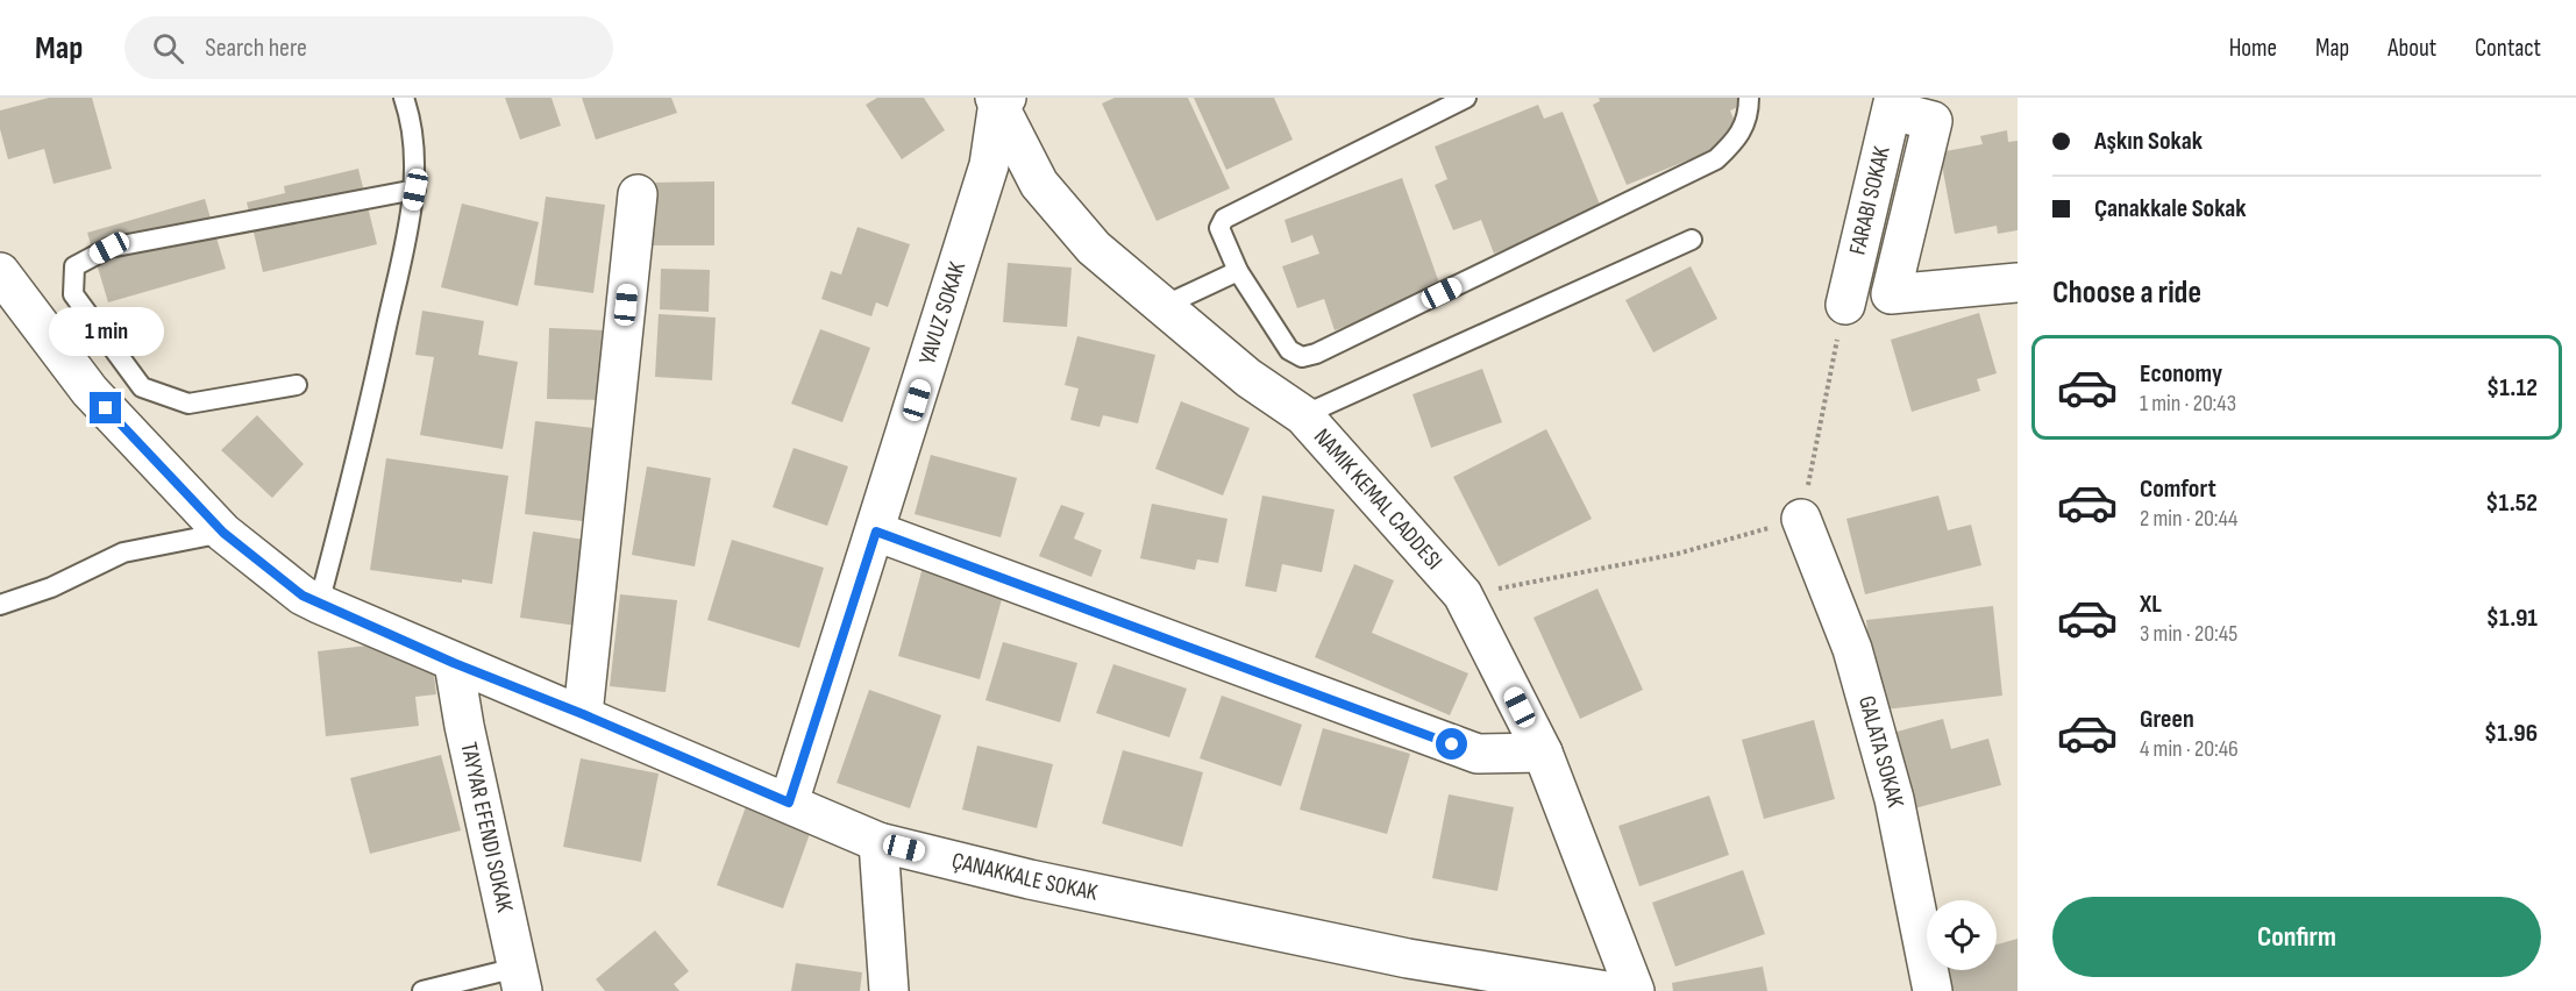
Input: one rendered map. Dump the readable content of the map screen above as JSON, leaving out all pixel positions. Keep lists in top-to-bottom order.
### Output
{
  "streets": {
    "street": [
      "FARABI SOKAK",
      "YAVUZ SOKAK",
      "GALATA SOKAK",
      "TAYYAR EFENDI SOKAK",
      "ÇANAKKALE SOKAK"
    ]
  },
  "crossings": [
    ["YAVUZ SOKAK", "ÇANAKKALE SOKAK"],
    ["TAYYAR EFENDI SOKAK", "ÇANAKKALE SOKAK"]
  ],
  "page": {
    "header": "Map",
    "search": "Search here",
    "nav": [
      "Home",
      "Map",
      "About",
      "Contact"
    ],
    "banner": ["Aşkın Sokak", "Çanakkale Sokak"],
    "heading": "Choose a ride",
    "bubble": "1 min",
    "list": [
      {
        "name": "Economy",
        "note": "1 min · 20:43",
        "value": "$1.12"
      },
      {
        "name": "Comfort",
        "note": "2 min · 20:44",
        "value": "$1.52"
      },
      {
        "name": "XL",
        "note": "3 min · 20:45",
        "value": "$1.91"
      },
      {
        "name": "Green",
        "note": "4 min · 20:46",
        "value": "$1.96"
      }
    ],
    "buttons": "Confirm"
  }
}
